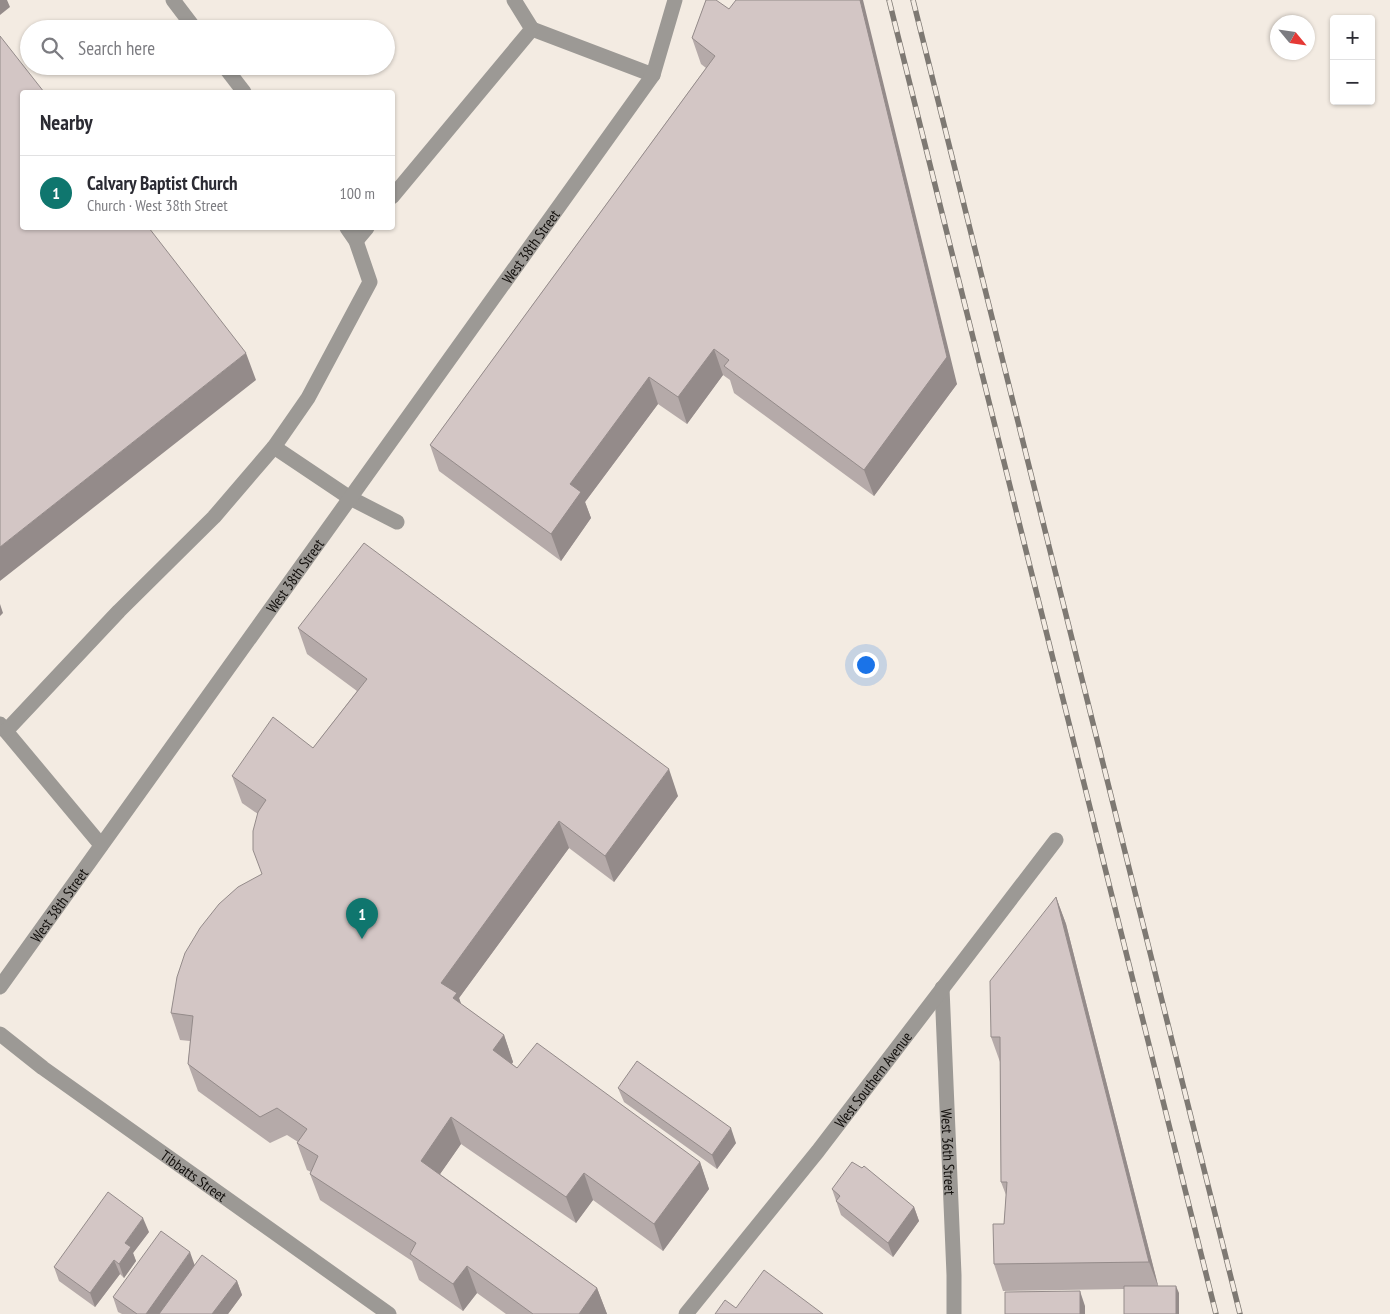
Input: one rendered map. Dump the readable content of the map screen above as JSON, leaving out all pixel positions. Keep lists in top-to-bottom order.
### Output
{
  "streets": {
    "street": [
      "West 38th Street",
      "West Southern Avenue",
      "West 36th Street",
      "Tibbatts Street"
    ]
  },
  "crossings": [
    ["West Southern Avenue", "West 36th Street"]
  ],
  "north": "bottom right",
  "page": {
    "map_buttons": ["+", "−"],
    "search": "Search here",
    "heading": "Nearby",
    "list": [
      {
        "mark": "1",
        "name": "Calvary Baptist Church",
        "note": "Church · West 38th Street",
        "value": "100 m"
      }
    ],
    "pins": "1"
  }
}
